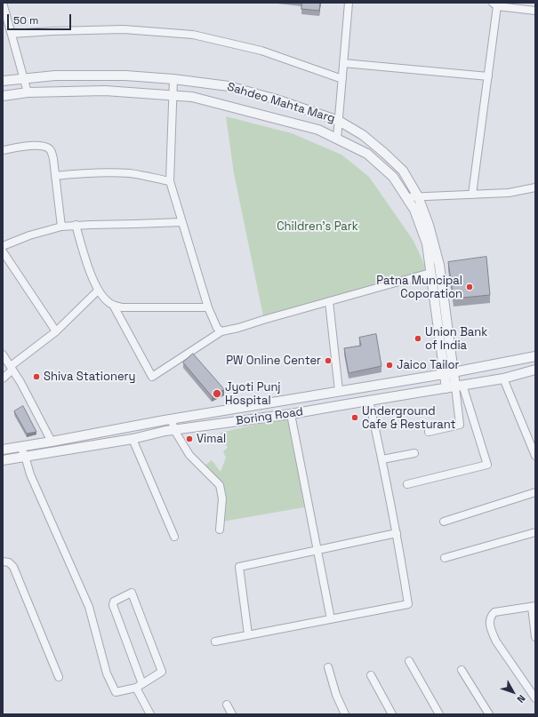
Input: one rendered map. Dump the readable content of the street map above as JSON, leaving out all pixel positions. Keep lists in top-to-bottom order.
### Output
{
  "streets": {
    "street": ["Sahdeo Mahta Marg", "Boring Road"]
  },
  "crossings": [
    ["Sahdeo Mahta Marg", "Boring Road"]
  ],
  "parks": ["Children's Park"],
  "places": [
    "Patna Muncipal Coporation",
    "Union Bank of India",
    "PW Online Center",
    "Jaico Tailor",
    "Shiva Stationery",
    "Jyoti Punj Hospital",
    "Underground Cafe & Resturant",
    "Vimal"
  ],
  "scale_bar": "50 m",
  "north": "bottom right"
}
